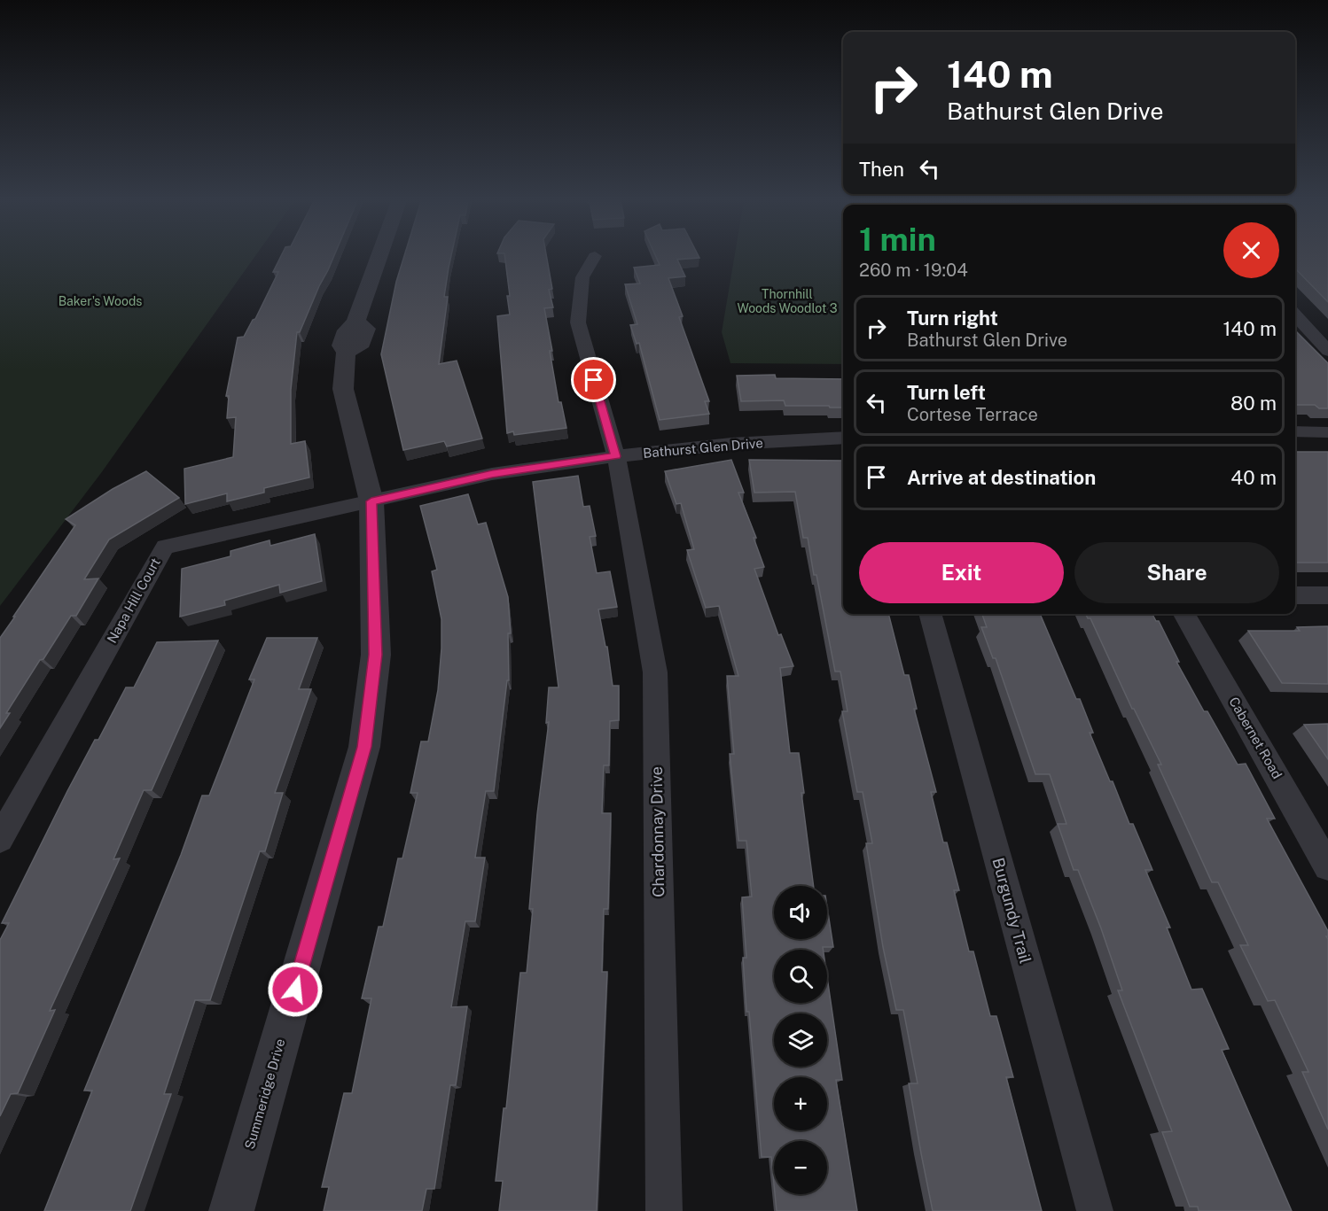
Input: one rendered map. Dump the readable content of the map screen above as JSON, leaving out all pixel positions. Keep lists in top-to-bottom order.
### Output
{
  "streets": {
    "street": [
      "Bathurst Glen Drive",
      "Napa Hill Court",
      "Cabernet Road",
      "Chardonnay Drive",
      "Burgundy Trail",
      "Summeridge Drive"
    ]
  },
  "crossings": [
    ["Bathurst Glen Drive", "Napa Hill Court"],
    ["Bathurst Glen Drive", "Chardonnay Drive"],
    ["Bathurst Glen Drive", "Summeridge Drive"],
    ["Napa Hill Court", "Summeridge Drive"]
  ],
  "parks": ["Thornhill Woods Woodlot 3", "Baker's Woods"],
  "page": {
    "turn": ["140 m", "Bathurst Glen Drive"],
    "then": "Then",
    "heading": ["1 min", "260 m · 19:04"],
    "list": [
      {
        "name": "Turn right",
        "note": "Bathurst Glen Drive",
        "value": "140 m"
      },
      {
        "name": "Turn left",
        "note": "Cortese Terrace",
        "value": "80 m"
      },
      {
        "name": "Arrive at destination",
        "value": "40 m"
      }
    ],
    "buttons": ["Exit", "Share"],
    "map_buttons": ["+", "−"]
  }
}
